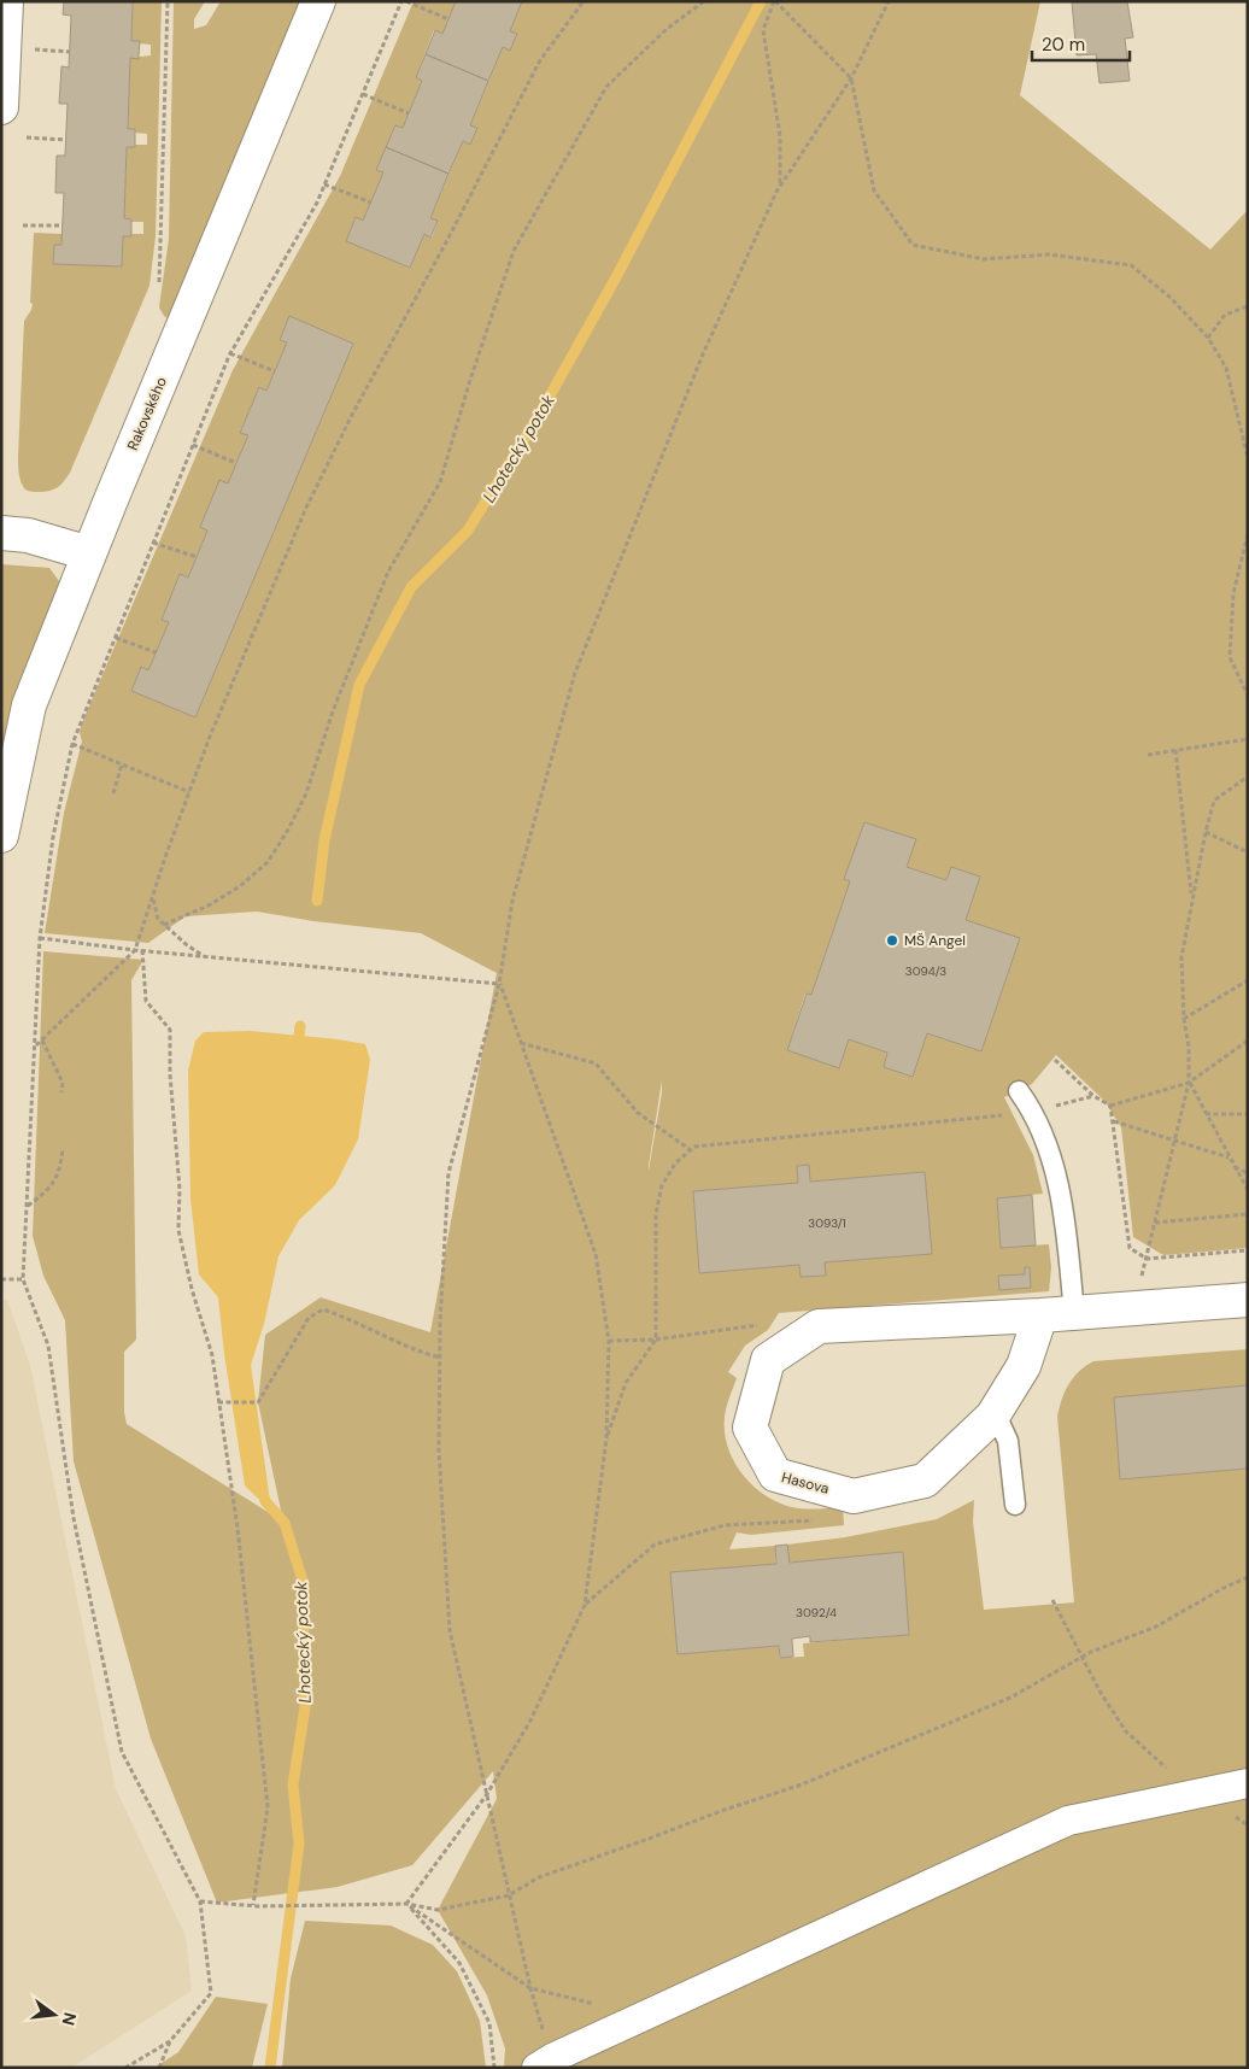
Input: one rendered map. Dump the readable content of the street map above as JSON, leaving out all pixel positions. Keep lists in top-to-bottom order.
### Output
{
  "streets": {
    "street": ["Rakovského", "Hasova"]
  },
  "water": ["Lhotecký potok"],
  "places": ["MŠ Angel"],
  "house_numbers": ["3094/3", "3093/1", "3092/4"],
  "scale_bar": "20 m",
  "north": "right"
}
